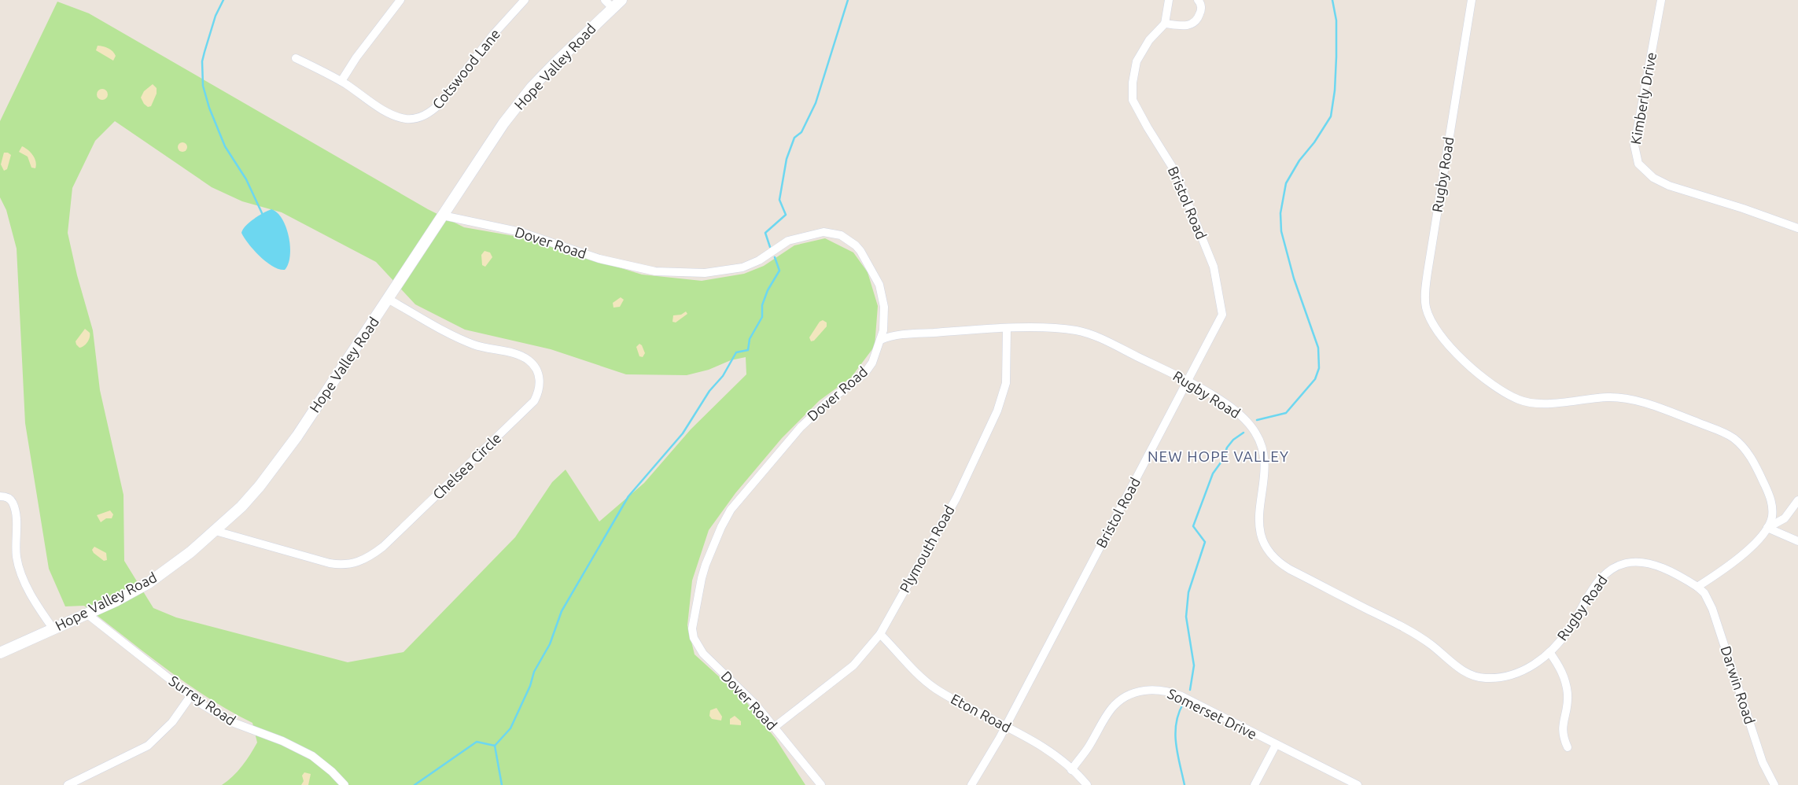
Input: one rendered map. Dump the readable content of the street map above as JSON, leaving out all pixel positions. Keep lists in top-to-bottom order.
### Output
{
  "streets": {
    "main road": ["Hope Valley Road"],
    "street": [
      "Cotswood Lane",
      "Kimberly Drive",
      "Rugby Road",
      "Bristol Road",
      "Dover Road",
      "Chelsea Circle",
      "Plymouth Road",
      "Darwin Road",
      "Surrey Road",
      "Eton Road",
      "Somerset Drive"
    ]
  },
  "crossings": [
    ["Hope Valley Road", "Dover Road"],
    ["Hope Valley Road", "Chelsea Circle"],
    ["Hope Valley Road", "Surrey Road"],
    ["Rugby Road", "Bristol Road"],
    ["Rugby Road", "Dover Road"],
    ["Rugby Road", "Plymouth Road"],
    ["Rugby Road", "Darwin Road"],
    ["Bristol Road", "Eton Road"],
    ["Dover Road", "Plymouth Road"],
    ["Plymouth Road", "Eton Road"],
    ["Eton Road", "Somerset Drive"]
  ],
  "districts": ["NEW HOPE VALLEY"]
}
